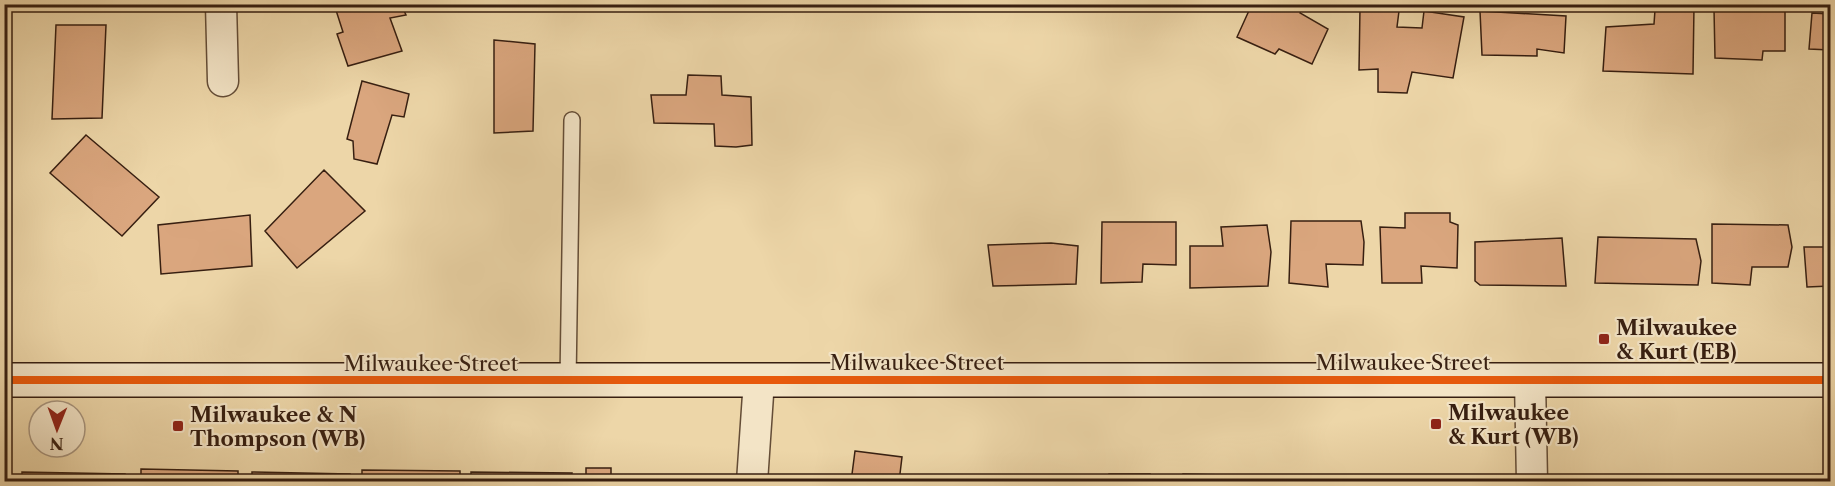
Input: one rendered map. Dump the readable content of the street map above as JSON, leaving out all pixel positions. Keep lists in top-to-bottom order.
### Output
{
  "streets": {
    "street": ["Milwaukee Street"]
  },
  "places": {
    "transit": ["Milwaukee & Kurt (EB)", "Milwaukee & Kurt (WB)", "Milwaukee & N Thompson (WB)"]
  },
  "north": "bottom"
}
